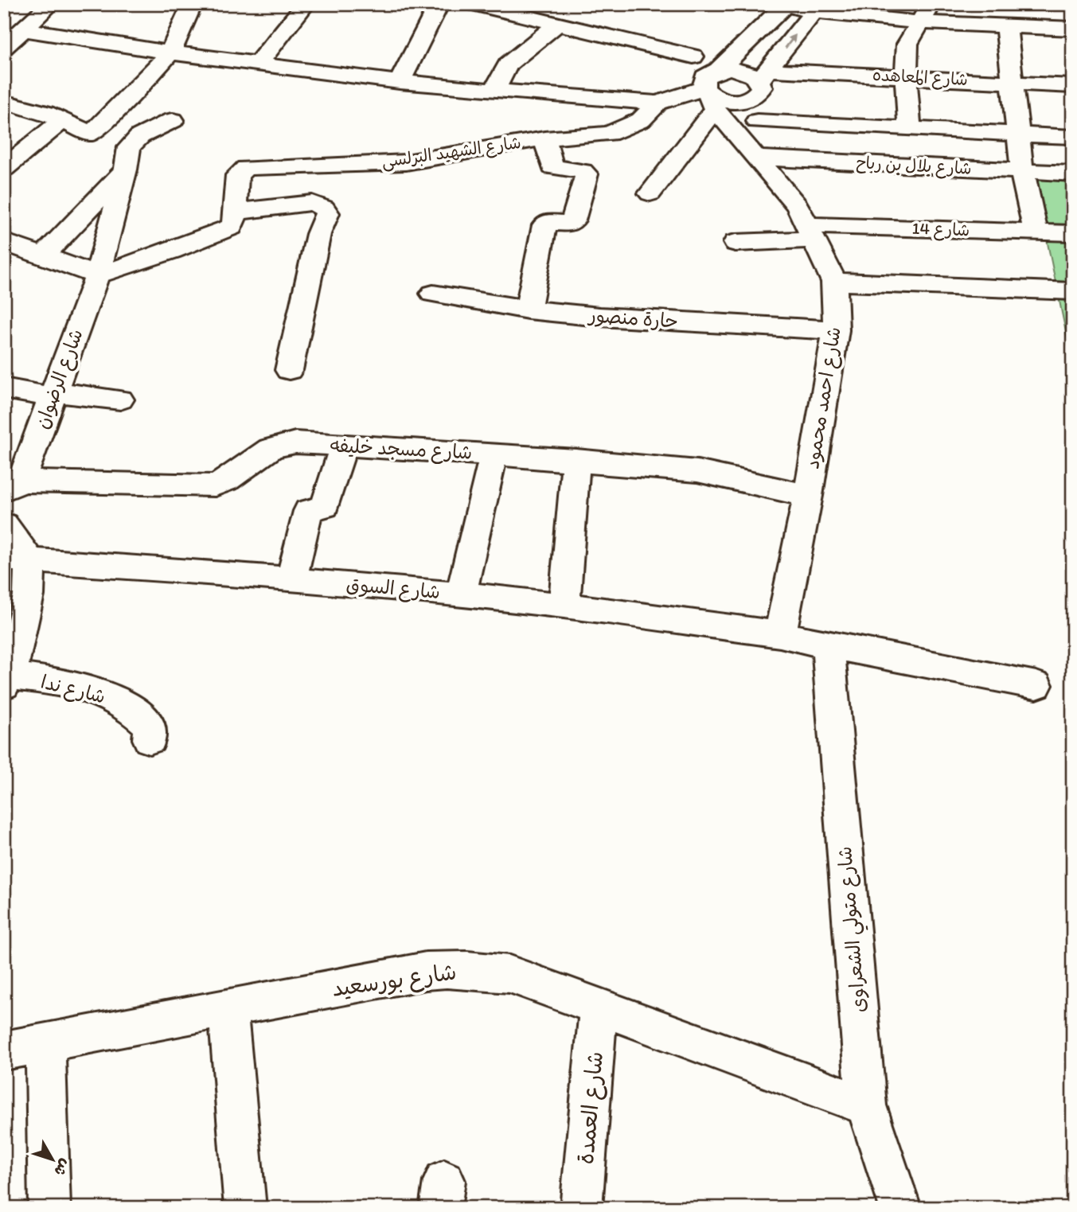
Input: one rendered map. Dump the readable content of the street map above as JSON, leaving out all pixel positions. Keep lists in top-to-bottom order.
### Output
{
  "streets": {
    "street": [
      "شارع المعاهده",
      "شارع الشهيد البرلسى",
      "شارع بلال بن رباح",
      "شارع 14",
      "حارة منصور",
      "شارع الرضوان",
      "شارع احمد محمود",
      "شارع مسجد خليفه",
      "شارع السوق",
      "شارع ندا",
      "شارع متولي الشعراوى",
      "شارع بورسعيد",
      "شارع العمدة"
    ]
  },
  "crossings": [
    ["شارع بلال بن رباح", "شارع احمد محمود"],
    ["شارع 14", "شارع احمد محمود"],
    ["حارة منصور", "شارع احمد محمود"],
    ["شارع الرضوان", "شارع مسجد خليفه"],
    ["شارع احمد محمود", "شارع مسجد خليفه"],
    ["شارع احمد محمود", "شارع السوق"],
    ["شارع السوق", "شارع متولي الشعراوى"],
    ["شارع متولي الشعراوى", "شارع بورسعيد"],
    ["شارع بورسعيد", "شارع العمدة"]
  ],
  "north": "bottom right"
}
